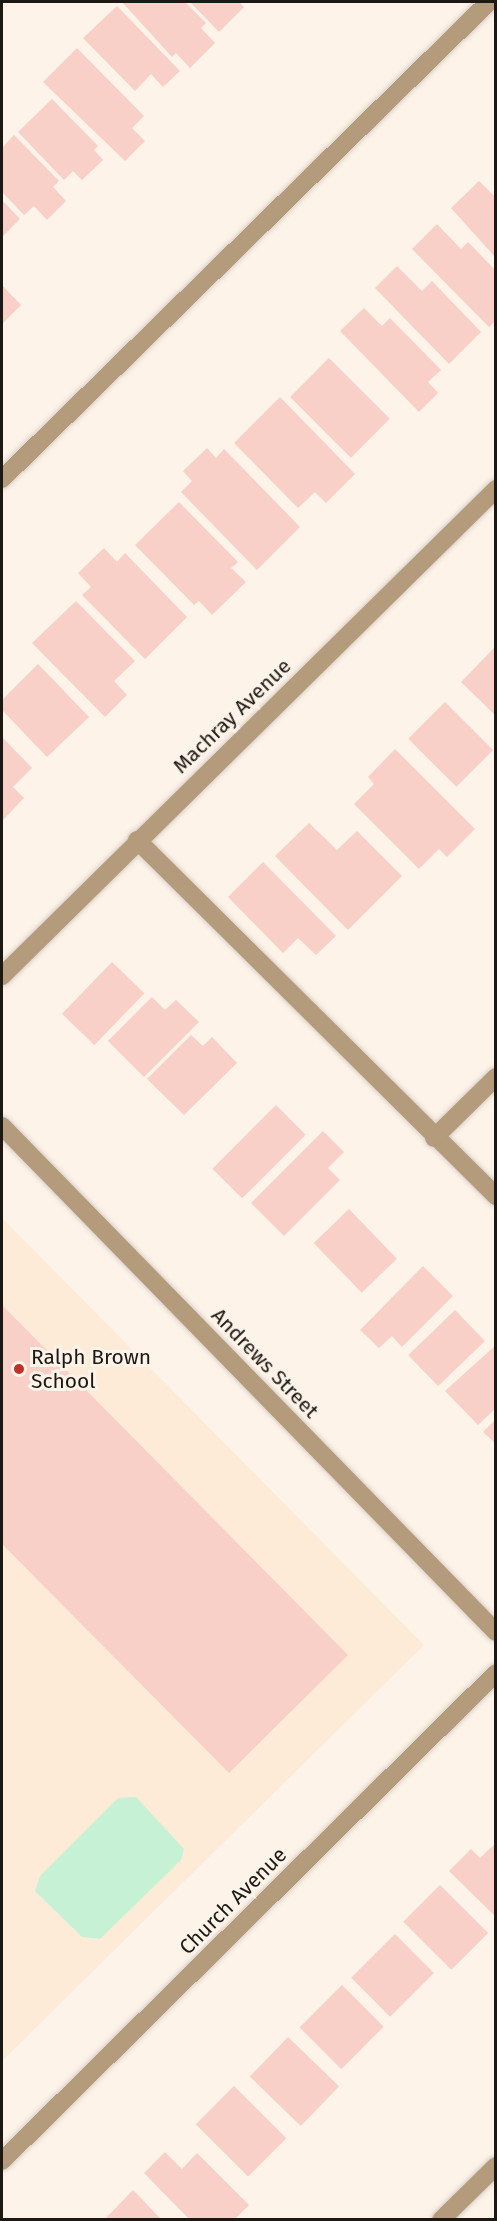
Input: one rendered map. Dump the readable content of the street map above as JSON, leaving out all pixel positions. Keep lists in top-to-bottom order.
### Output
{
  "streets": {
    "street": ["Machray Avenue", "Andrews Street", "Church Avenue"]
  },
  "places": ["Ralph Brown School"]
}
